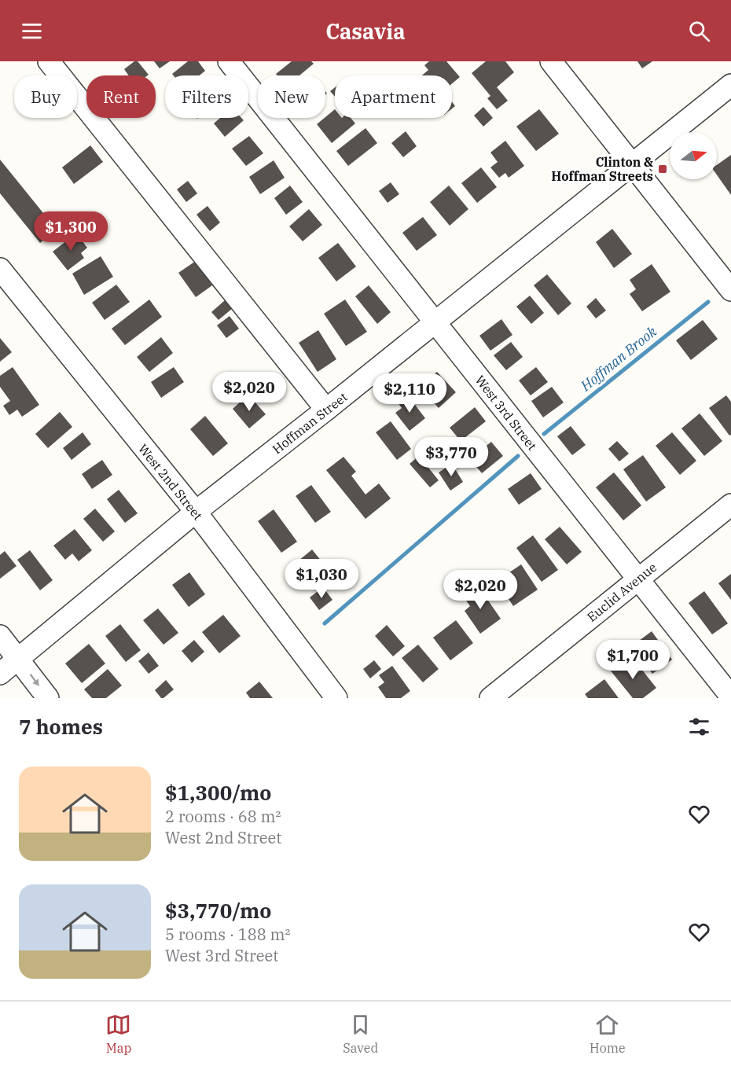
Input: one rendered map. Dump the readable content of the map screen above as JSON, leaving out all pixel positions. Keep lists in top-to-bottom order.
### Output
{
  "streets": {
    "street": [
      "West 3rd Street",
      "Hoffman Street",
      "West 2nd Street",
      "Euclid Avenue"
    ]
  },
  "crossings": [
    ["West 3rd Street", "Hoffman Street"],
    ["West 3rd Street", "Euclid Avenue"],
    ["Hoffman Street", "West 2nd Street"]
  ],
  "water": ["Hoffman Brook"],
  "places": {
    "transit": ["Clinton & Hoffman Streets"]
  },
  "north": "right",
  "page": {
    "header": "Casavia",
    "chip": [
      "Buy",
      "Rent",
      "Filters",
      "New",
      "Apartment"
    ],
    "price": [
      "$1,300",
      "$2,020",
      "$2,110",
      "$3,770",
      "$1,030",
      "$2,020",
      "$1,700"
    ],
    "heading": "7 homes",
    "list": [
      {
        "name": "$1,300/mo",
        "note": "2 rooms · 68 m² · West 2nd Street"
      },
      {
        "name": "$3,770/mo",
        "note": "5 rooms · 188 m² · West 3rd Street"
      }
    ],
    "tabs": ["Map", "Saved", "Home"]
  }
}
